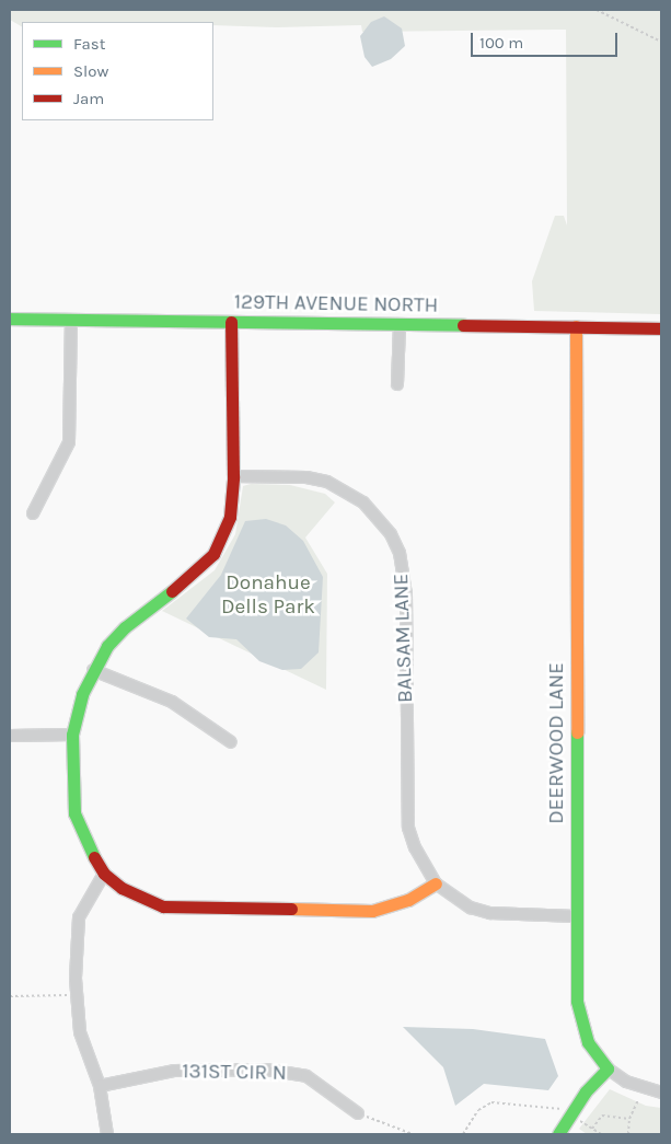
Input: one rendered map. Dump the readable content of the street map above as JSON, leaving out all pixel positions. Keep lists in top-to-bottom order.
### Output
{
  "streets": {
    "street": [
      "129TH AVENUE NORTH",
      "BALSAM LANE",
      "DEERWOOD LANE",
      "131ST CIR N"
    ]
  },
  "crossings": [
    ["129TH AVENUE NORTH", "DEERWOOD LANE"]
  ],
  "parks": ["Donahue Dells Park"],
  "legend": ["Fast", "Slow", "Jam"],
  "scale_bar": "100 m"
}
